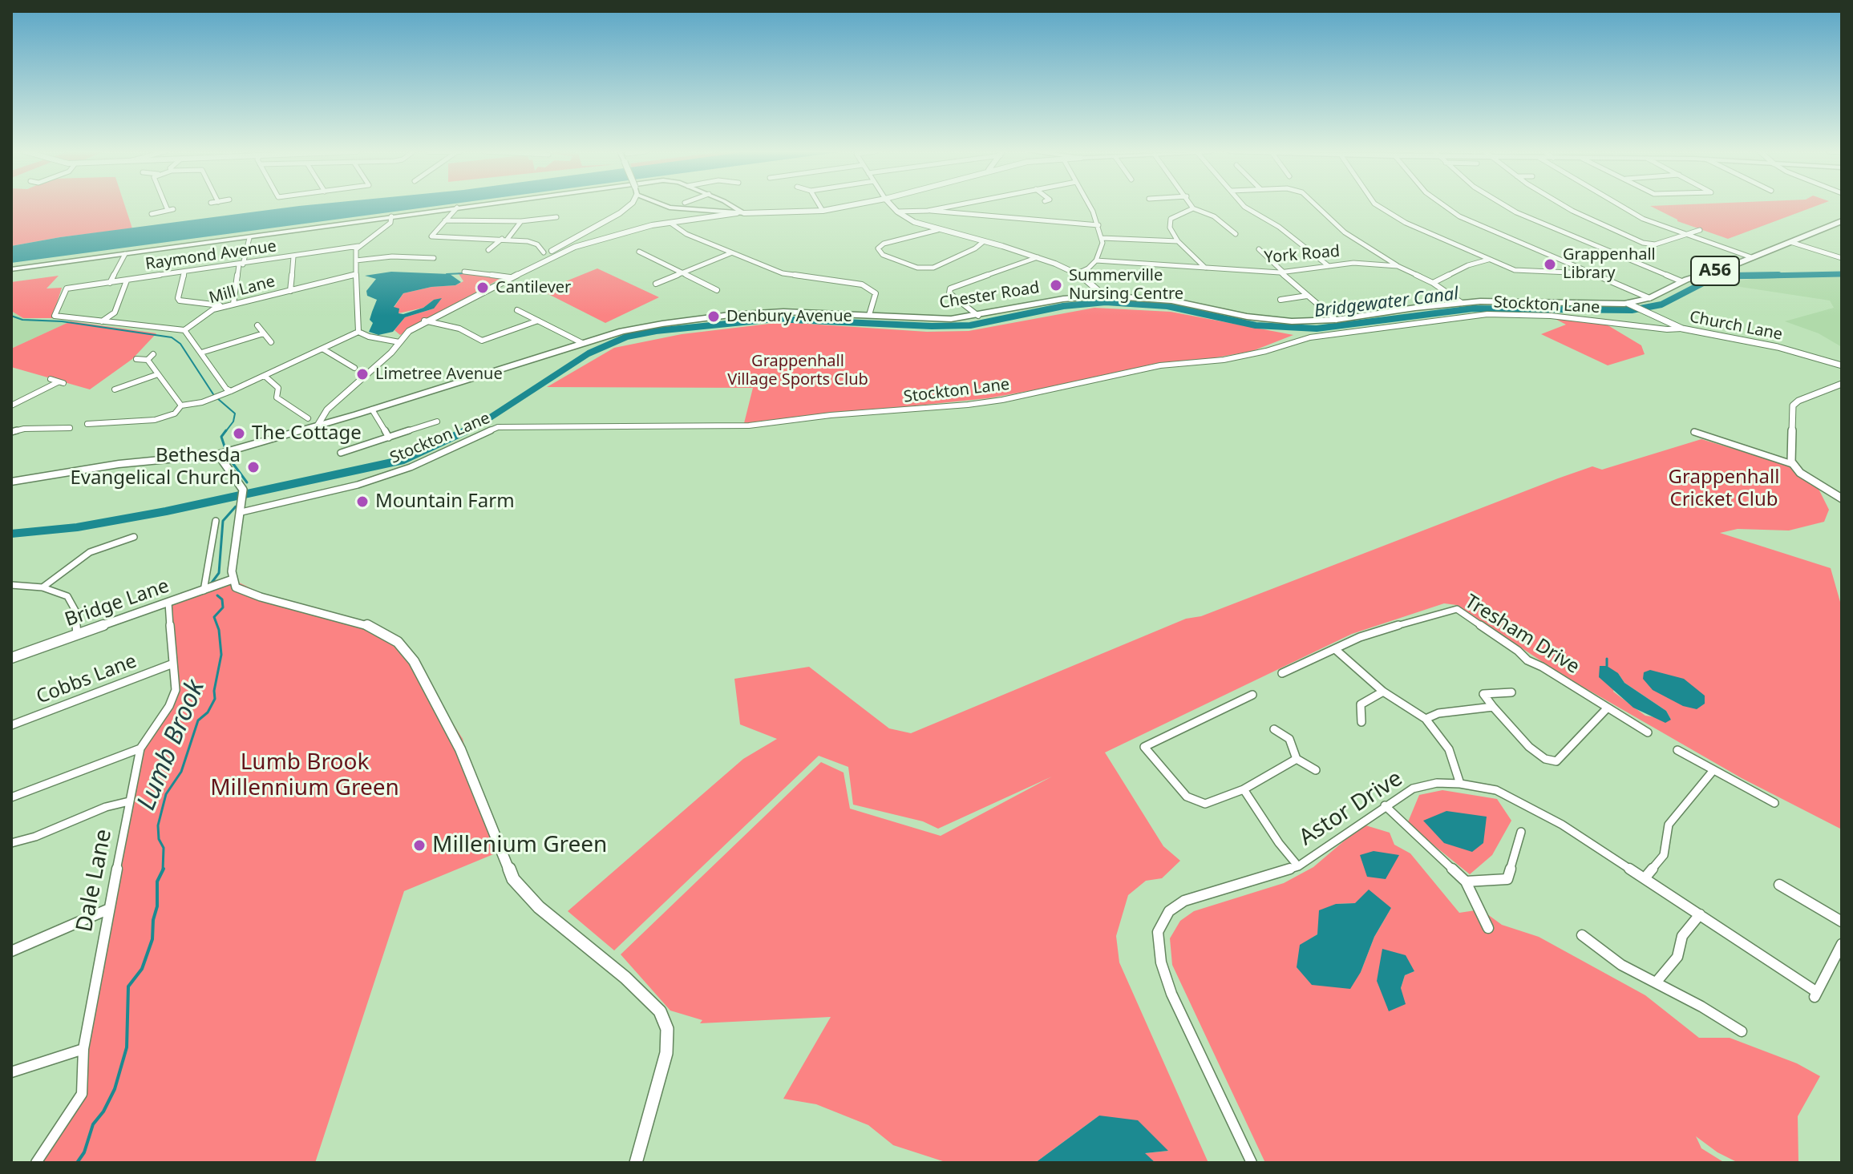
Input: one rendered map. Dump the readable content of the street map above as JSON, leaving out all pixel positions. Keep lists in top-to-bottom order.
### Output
{
  "streets": {
    "main road": ["A56", "Chester Road"],
    "street": [
      "York Road",
      "Raymond Avenue",
      "Mill Lane",
      "Stockton Lane",
      "Church Lane",
      "Bridge Lane",
      "Tresham Drive",
      "Cobbs Lane",
      "Astor Drive",
      "Dale Lane"
    ]
  },
  "crossings": [
    ["York Road", "Chester Road"],
    ["A56", "Chester Road"],
    ["Chester Road", "Church Lane"],
    ["Stockton Lane", "Church Lane"],
    ["Bridge Lane", "Dale Lane"],
    ["Cobbs Lane", "Dale Lane"]
  ],
  "water": ["Bridgewater Canal", "Lumb Brook"],
  "parks": ["Grappenhall Village Sports Club", "Grappenhall Cricket Club", "Lumb Brook Millennium Green"],
  "places": [
    "Grappenhall Library",
    "Summerville Nursing Centre",
    "Cantilever",
    "Denbury Avenue",
    "Limetree Avenue",
    "The Cottage",
    "Bethesda Evangelical Church",
    "Mountain Farm",
    "Millenium Green"
  ]
}
